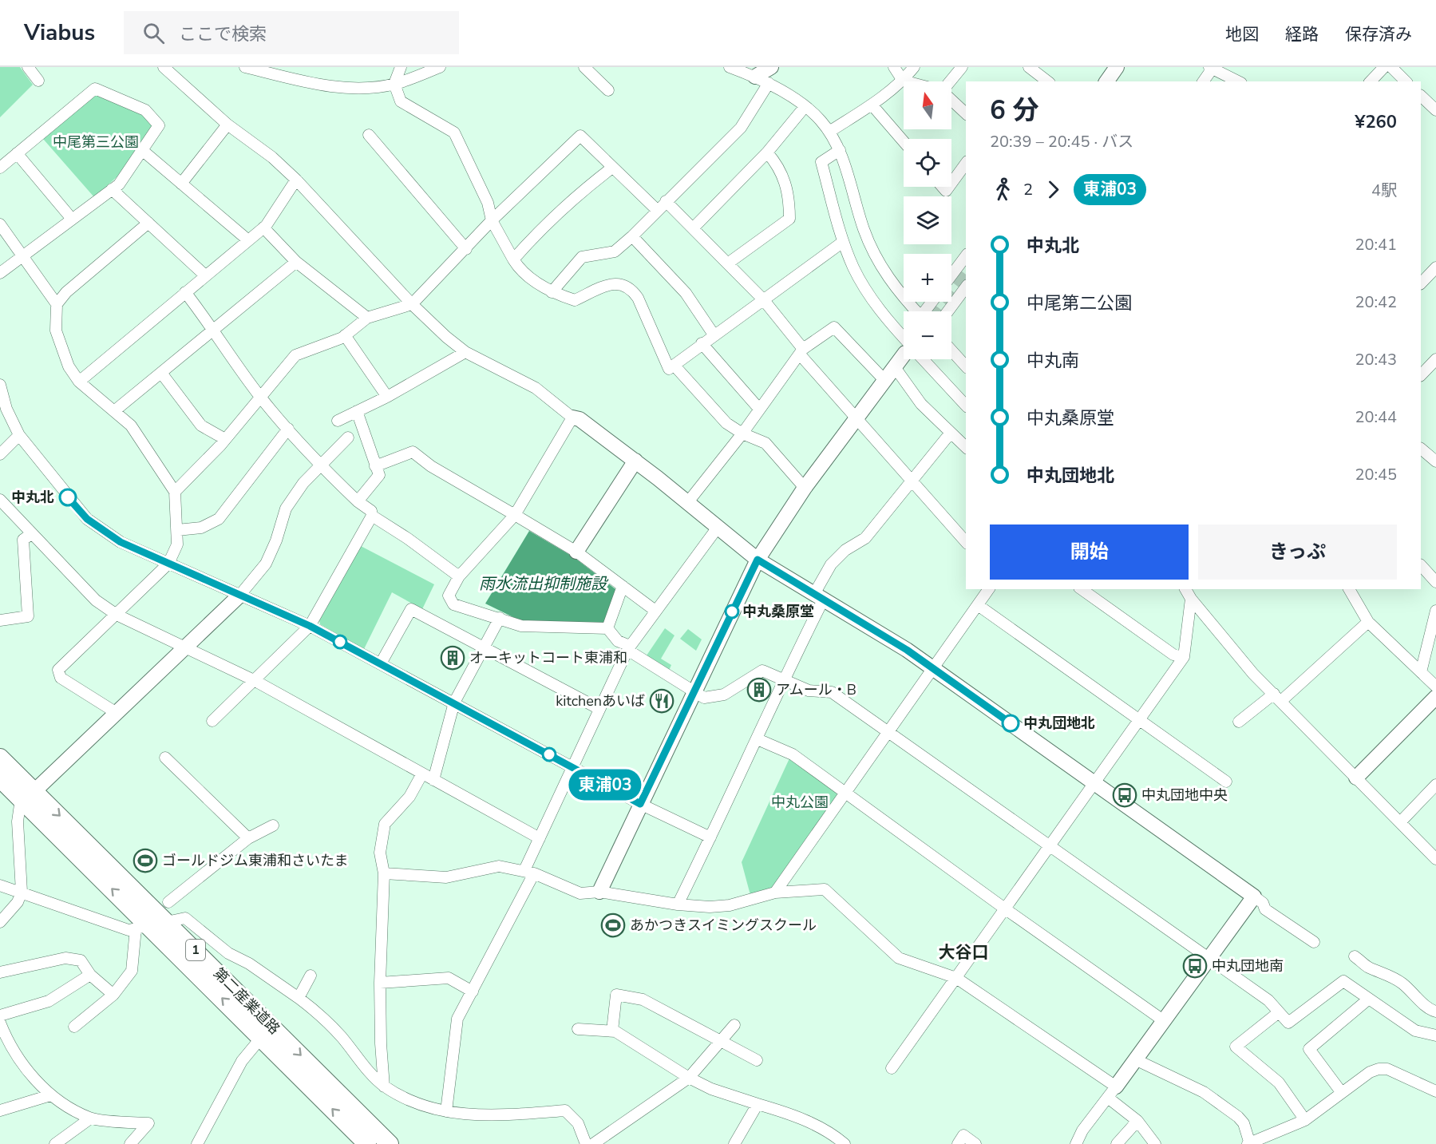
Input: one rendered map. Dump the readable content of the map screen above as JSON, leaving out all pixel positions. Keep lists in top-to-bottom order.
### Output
{
  "streets": {
    "main road": ["1", "第二産業道路"]
  },
  "districts": ["大谷口"],
  "water": ["雨水流出抑制施設"],
  "parks": ["中尾第三公園", "中丸公園"],
  "places": {
    "other": ["中丸北", "中丸桑原堂", "中丸団地北"],
    "building": ["オーキットコート東浦和", "アムール・B"],
    "restaurant": ["kitchenあいば"],
    "bus stop": ["中丸団地中央", "中丸団地南"],
    "sports": ["ゴールドジム東浦和さいたま", "あかつきスイミングスクール"]
  },
  "lines": ["bus line 東浦03"],
  "north": "top",
  "page": {
    "header": "Viabus",
    "search": "ここで検索",
    "nav": ["地図", "経路", "保存済み"],
    "on_map": "東浦03",
    "map_buttons": ["+", "−"],
    "heading": ["6 分", "20:39 – 20:45 · バス", "¥260"],
    "legs": ["2", "東浦03", "4駅"],
    "list": [
      {
        "name": "中丸北",
        "value": "20:41"
      },
      {
        "name": "中尾第二公園",
        "value": "20:42"
      },
      {
        "name": "中丸南",
        "value": "20:43"
      },
      {
        "name": "中丸桑原堂",
        "value": "20:44"
      },
      {
        "name": "中丸団地北",
        "value": "20:45"
      }
    ],
    "buttons": ["開始", "きっぷ"]
  }
}
